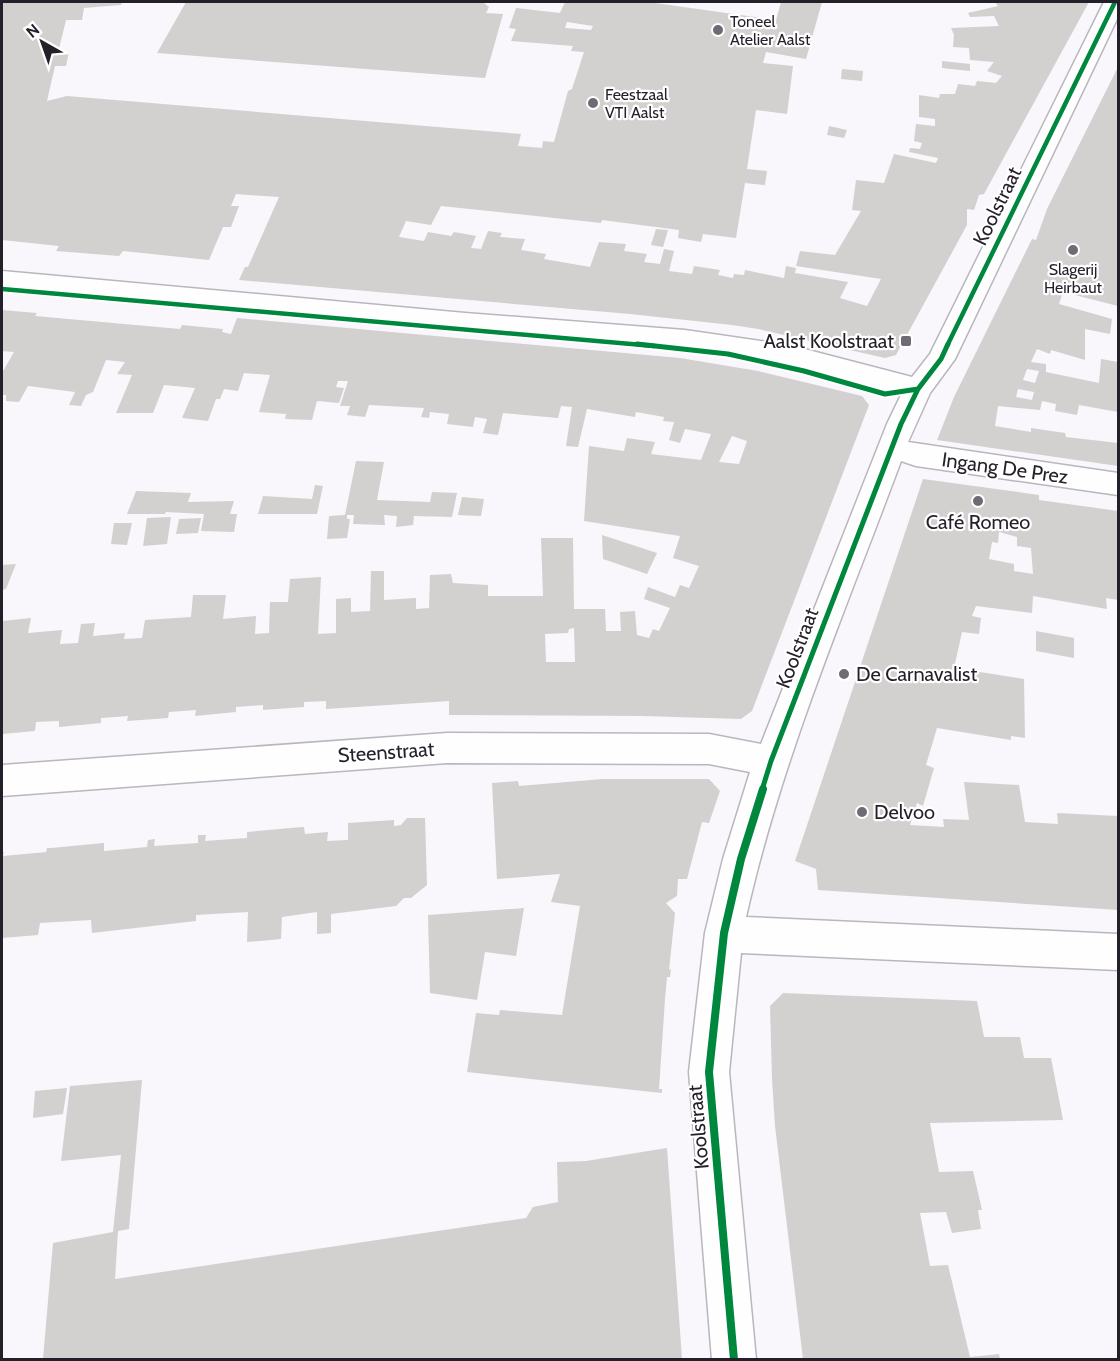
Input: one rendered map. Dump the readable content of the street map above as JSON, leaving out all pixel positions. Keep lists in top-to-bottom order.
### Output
{
  "streets": {
    "street": ["Koolstraat", "Ingang De Prez", "Steenstraat"]
  },
  "crossings": [
    ["Koolstraat", "Ingang De Prez"],
    ["Koolstraat", "Steenstraat"]
  ],
  "places": {
    "other": [
      "Toneel Atelier Aalst",
      "Feestzaal VTI Aalst",
      "Slagerij Heirbaut",
      "Café Romeo",
      "De Carnavalist",
      "Delvoo"
    ],
    "transit": ["Aalst Koolstraat"]
  },
  "north": "top left"
}
